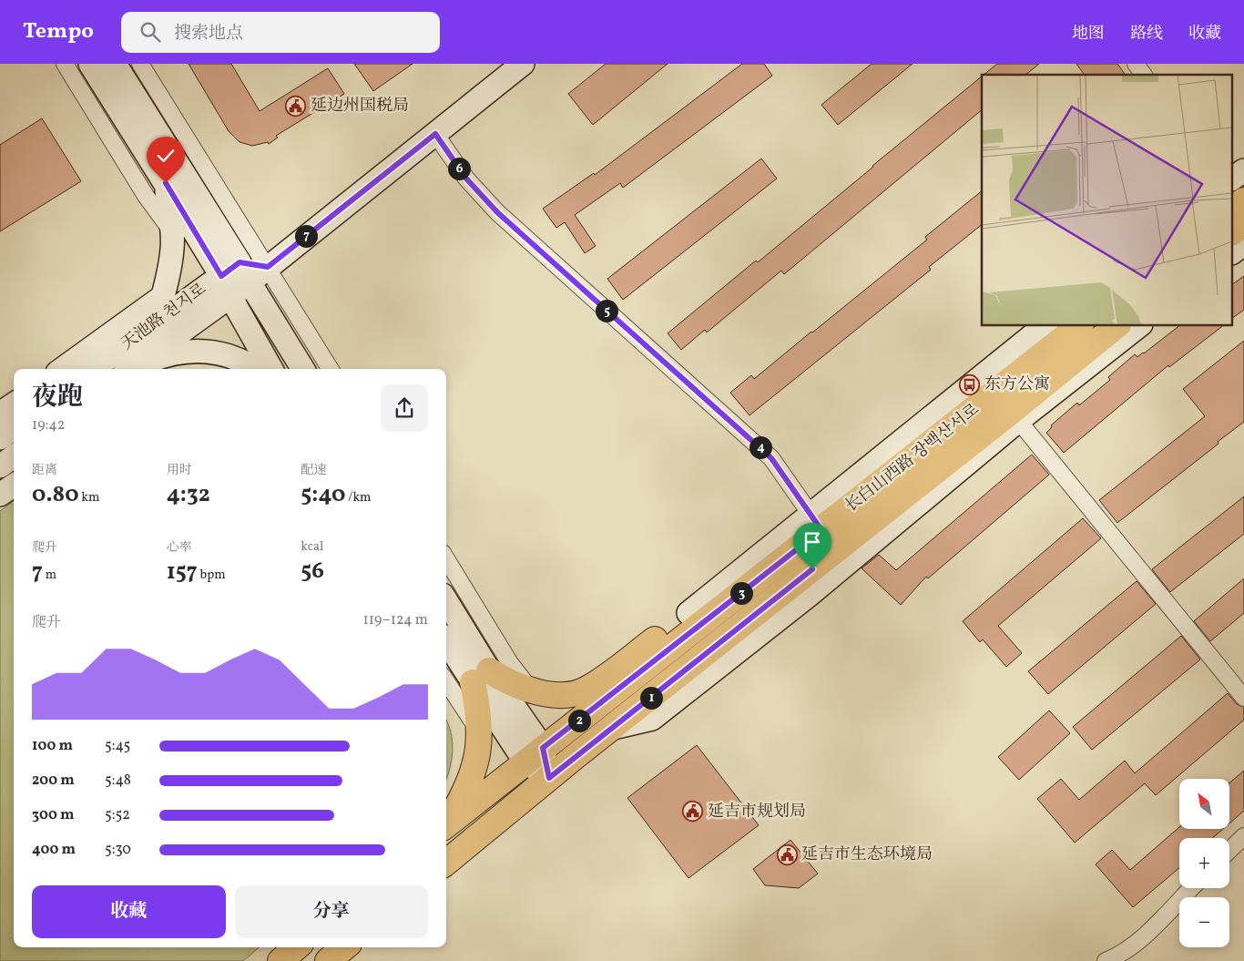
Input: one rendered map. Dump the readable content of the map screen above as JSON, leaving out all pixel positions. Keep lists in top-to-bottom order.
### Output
{
  "streets": {
    "main road": ["天池路 천지로", "长白山西路 장백산서로"]
  },
  "places": {
    "public building": ["延边州国税局", "延吉市规划局", "延吉市生态环境局"],
    "bus stop": ["东方公寓"]
  },
  "north": "top left",
  "page": {
    "header": "Tempo",
    "search": "搜索地点",
    "nav": ["地图", "路线", "收藏"],
    "pins": [
      "6",
      "7",
      "5",
      "4",
      "3",
      "1",
      "2"
    ],
    "heading": ["夜跑", "19:42"],
    "stats": [
      ["距离", "0.80 km"],
      ["用时", "4:32"],
      ["配速", "5:40 /km"],
      ["爬升", "7 m"],
      ["心率", "157 bpm"],
      ["kcal", "56"]
    ],
    "chart": ["爬升", "119–124 m"],
    "list": [
      {
        "name": "100 m",
        "note": "5:45"
      },
      {
        "name": "200 m",
        "note": "5:48"
      },
      {
        "name": "300 m",
        "note": "5:52"
      },
      {
        "name": "400 m",
        "note": "5:30"
      }
    ],
    "map_buttons": ["+", "−"],
    "buttons": ["收藏", "分享"]
  }
}
